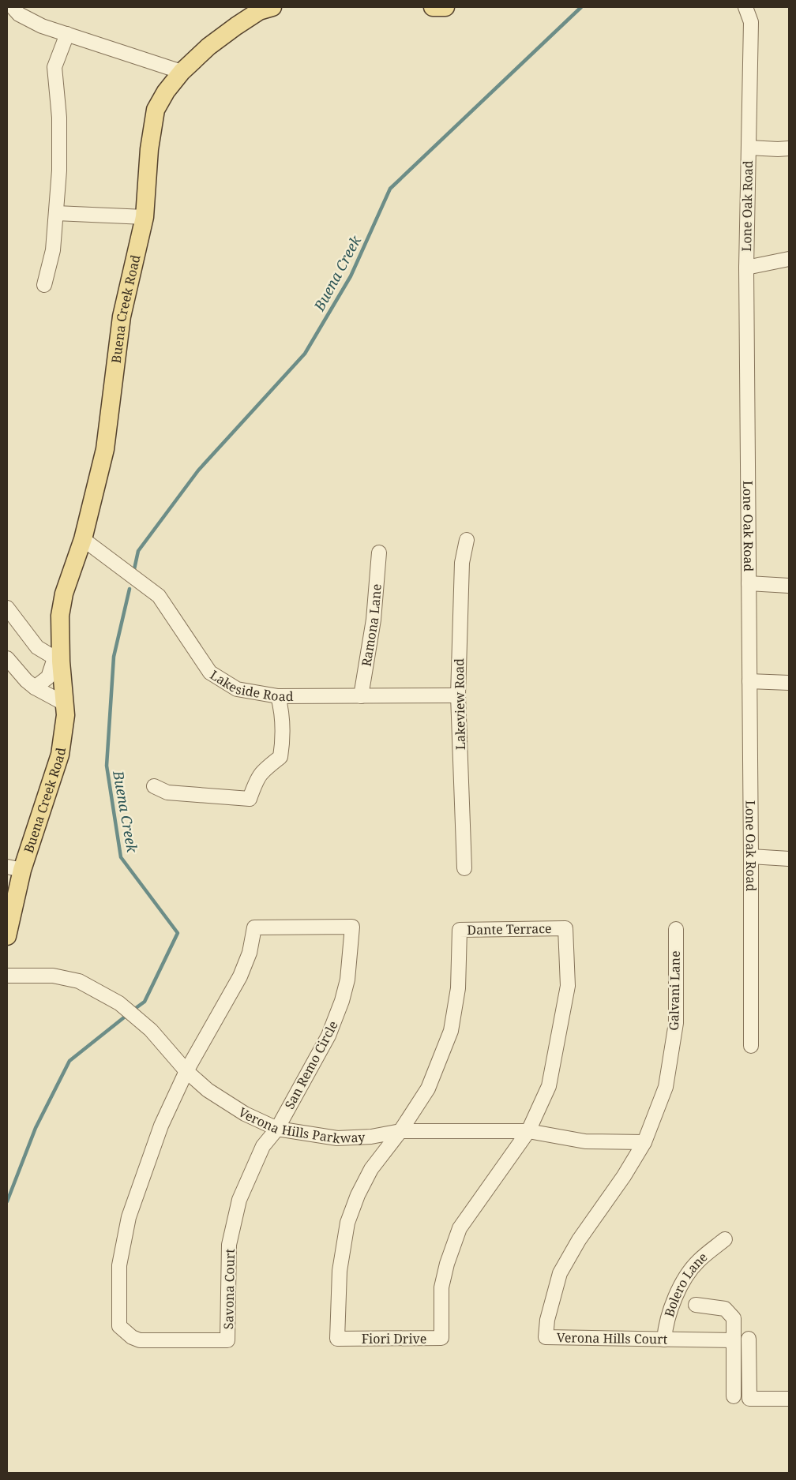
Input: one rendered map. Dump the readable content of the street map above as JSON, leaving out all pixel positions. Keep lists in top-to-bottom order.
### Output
{
  "streets": {
    "main road": ["Buena Creek Road"],
    "street": [
      "Lone Oak Road",
      "Ramona Lane",
      "Lakeside Road",
      "Lakeview Road",
      "Dante Terrace",
      "Galvani Lane",
      "San Remo Circle",
      "Verona Hills Parkway",
      "Bolero Lane",
      "Savona Court",
      "Fiori Drive",
      "Verona Hills Court"
    ]
  },
  "crossings": [
    ["Buena Creek Road", "Lakeside Road"],
    ["Ramona Lane", "Lakeside Road"],
    ["Lakeside Road", "Lakeview Road"],
    ["Dante Terrace", "Verona Hills Parkway"],
    ["Dante Terrace", "Fiori Drive"],
    ["Galvani Lane", "Verona Hills Parkway"],
    ["Galvani Lane", "Verona Hills Court"],
    ["San Remo Circle", "Verona Hills Parkway"],
    ["San Remo Circle", "Savona Court"],
    ["Verona Hills Parkway", "Savona Court"],
    ["Verona Hills Parkway", "Fiori Drive"],
    ["Verona Hills Parkway", "Verona Hills Court"],
    ["Bolero Lane", "Verona Hills Court"]
  ],
  "water": ["Buena Creek"]
}
